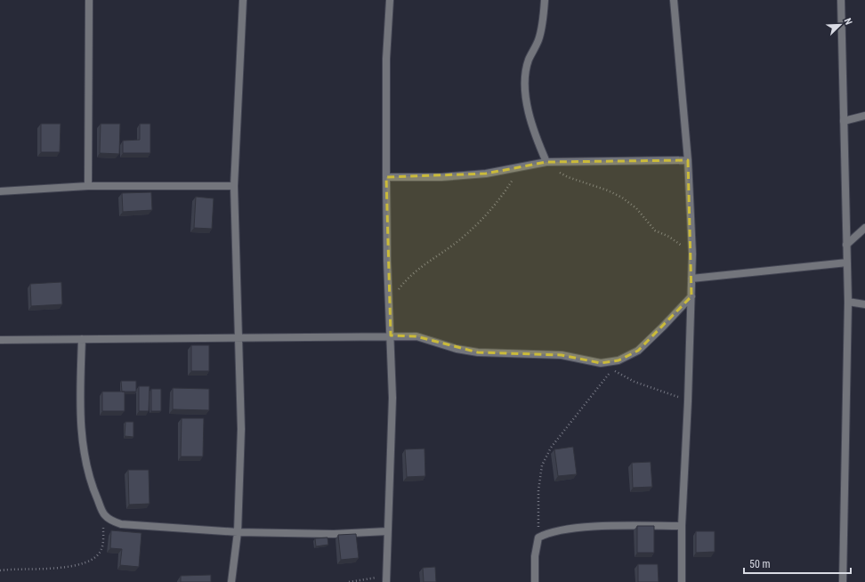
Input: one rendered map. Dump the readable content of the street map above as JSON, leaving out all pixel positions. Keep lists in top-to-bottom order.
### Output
{
  "scale_bar": "50 m",
  "north": "top right"
}
